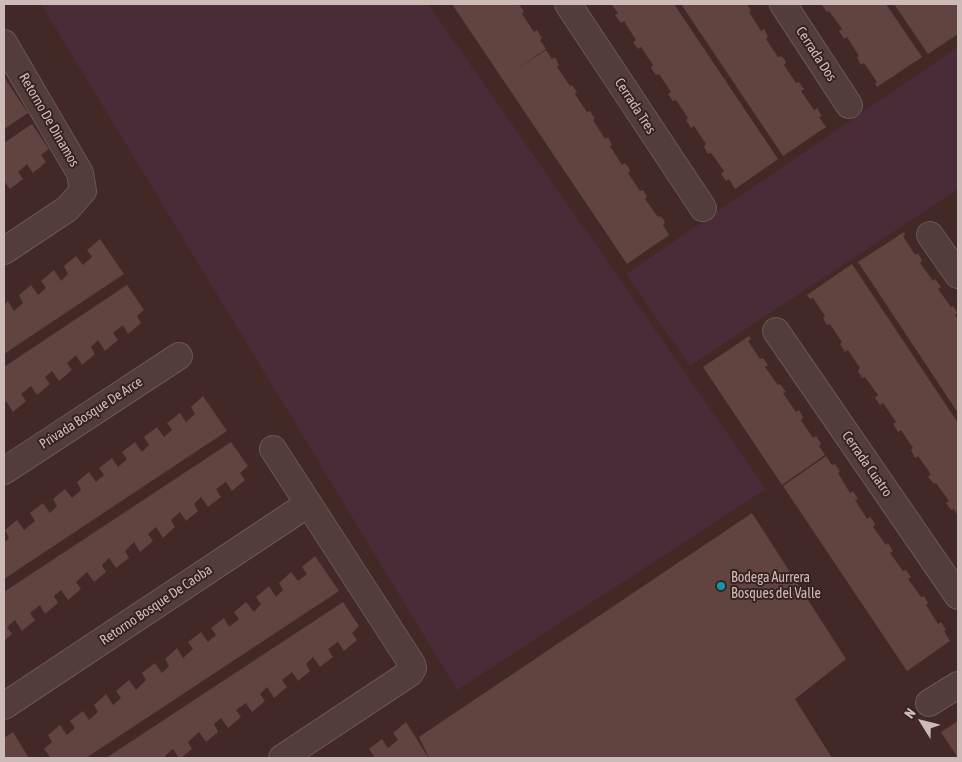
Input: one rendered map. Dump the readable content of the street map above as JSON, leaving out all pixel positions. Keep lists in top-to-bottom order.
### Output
{
  "streets": {
    "street": [
      "Cerrada Dos",
      "Cerrada Tres",
      "Retorno De Dinamos",
      "Privada Bosque De Arce",
      "Cerrada Cuatro",
      "Retorno Bosque De Caoba"
    ]
  },
  "places": ["Bodega Aurrera Bosques del Valle"],
  "north": "top left"
}
